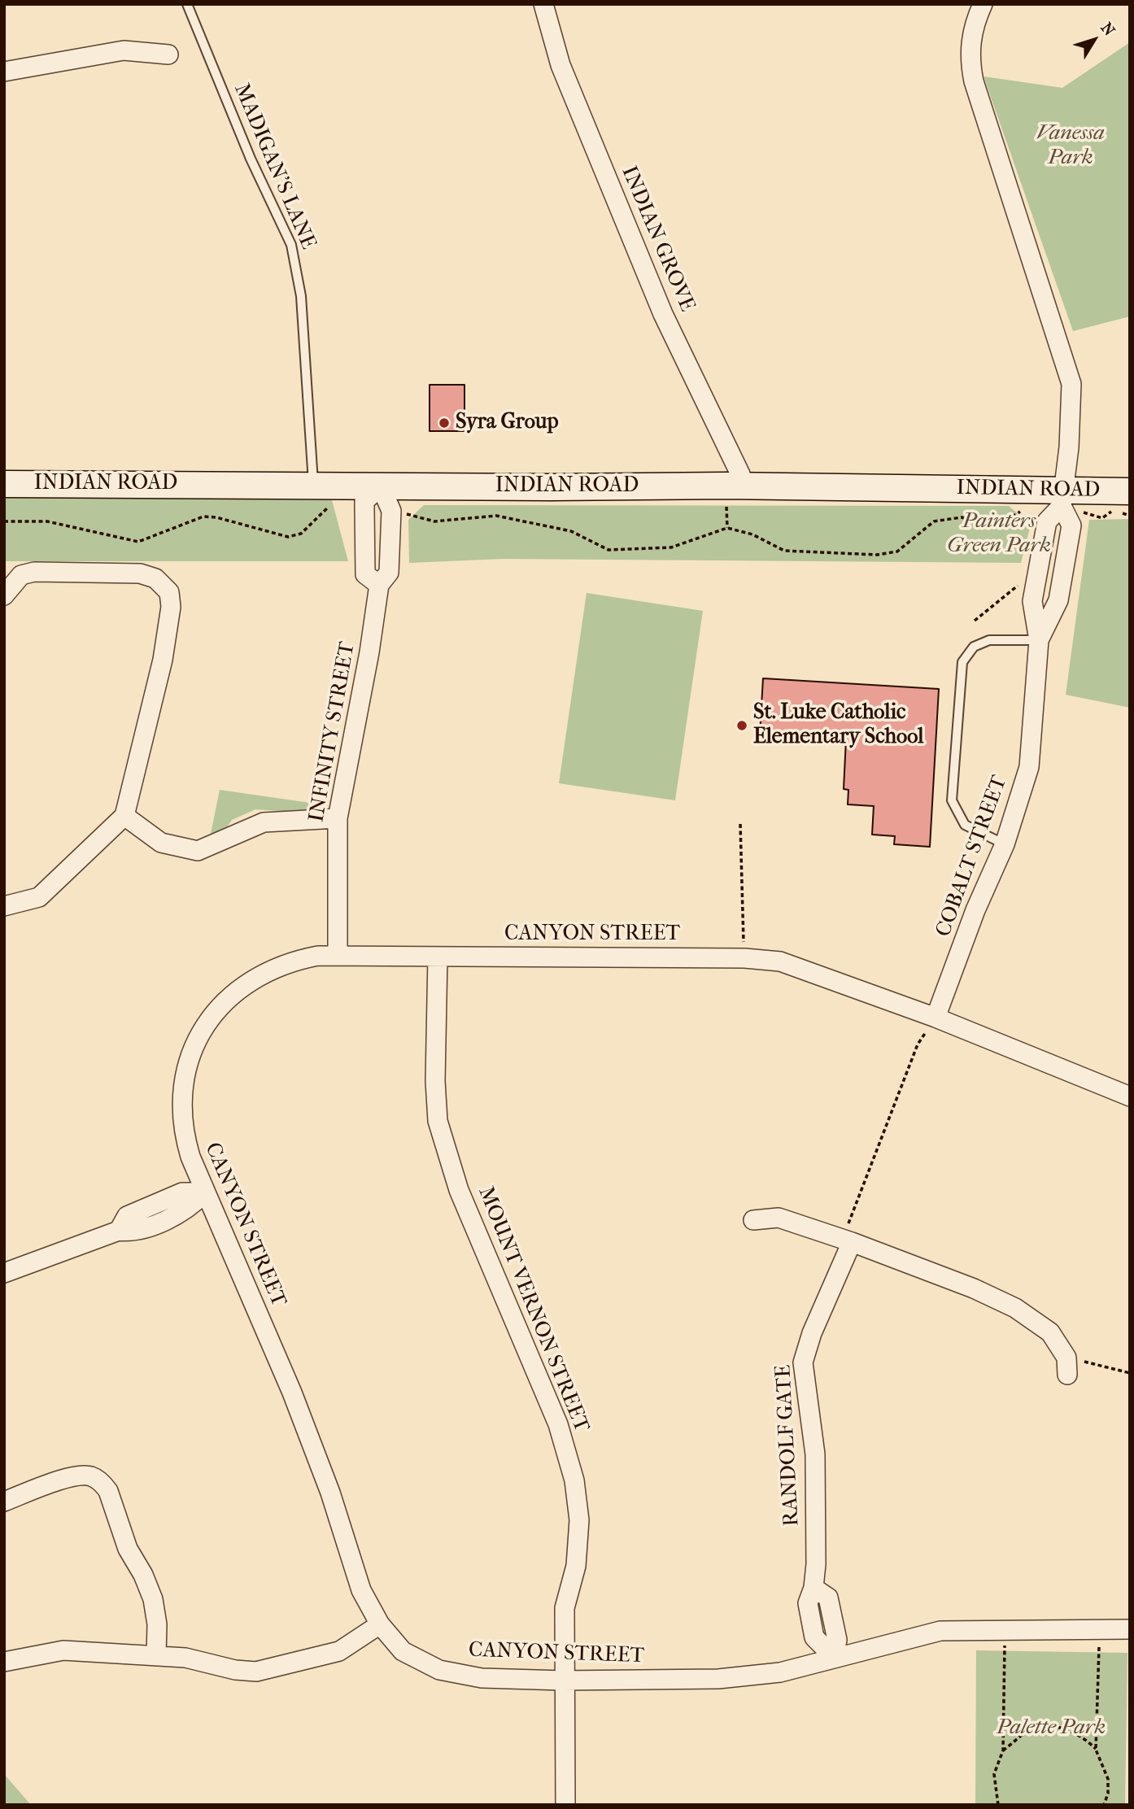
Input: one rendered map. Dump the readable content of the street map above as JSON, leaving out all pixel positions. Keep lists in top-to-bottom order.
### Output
{
  "streets": {
    "street": [
      "INDIAN GROVE",
      "INDIAN ROAD",
      "INFINITY STREET",
      "COBALT STREET",
      "CANYON STREET",
      "MOUNT VERNON STREET",
      "RANDOLF GATE"
    ],
    "lane": ["MADIGAN'S LANE"]
  },
  "crossings": [
    ["MADIGAN'S LANE", "INDIAN ROAD"],
    ["INDIAN GROVE", "INDIAN ROAD"],
    ["INDIAN ROAD", "INFINITY STREET"],
    ["INDIAN ROAD", "COBALT STREET"],
    ["INFINITY STREET", "CANYON STREET"],
    ["COBALT STREET", "CANYON STREET"],
    ["CANYON STREET", "MOUNT VERNON STREET"],
    ["CANYON STREET", "RANDOLF GATE"]
  ],
  "parks": ["Vanessa Park", "Painters Green Park", "Palette Park"],
  "places": ["Syra Group", "St. Luke Catholic Elementary School"],
  "north": "top right"
}
